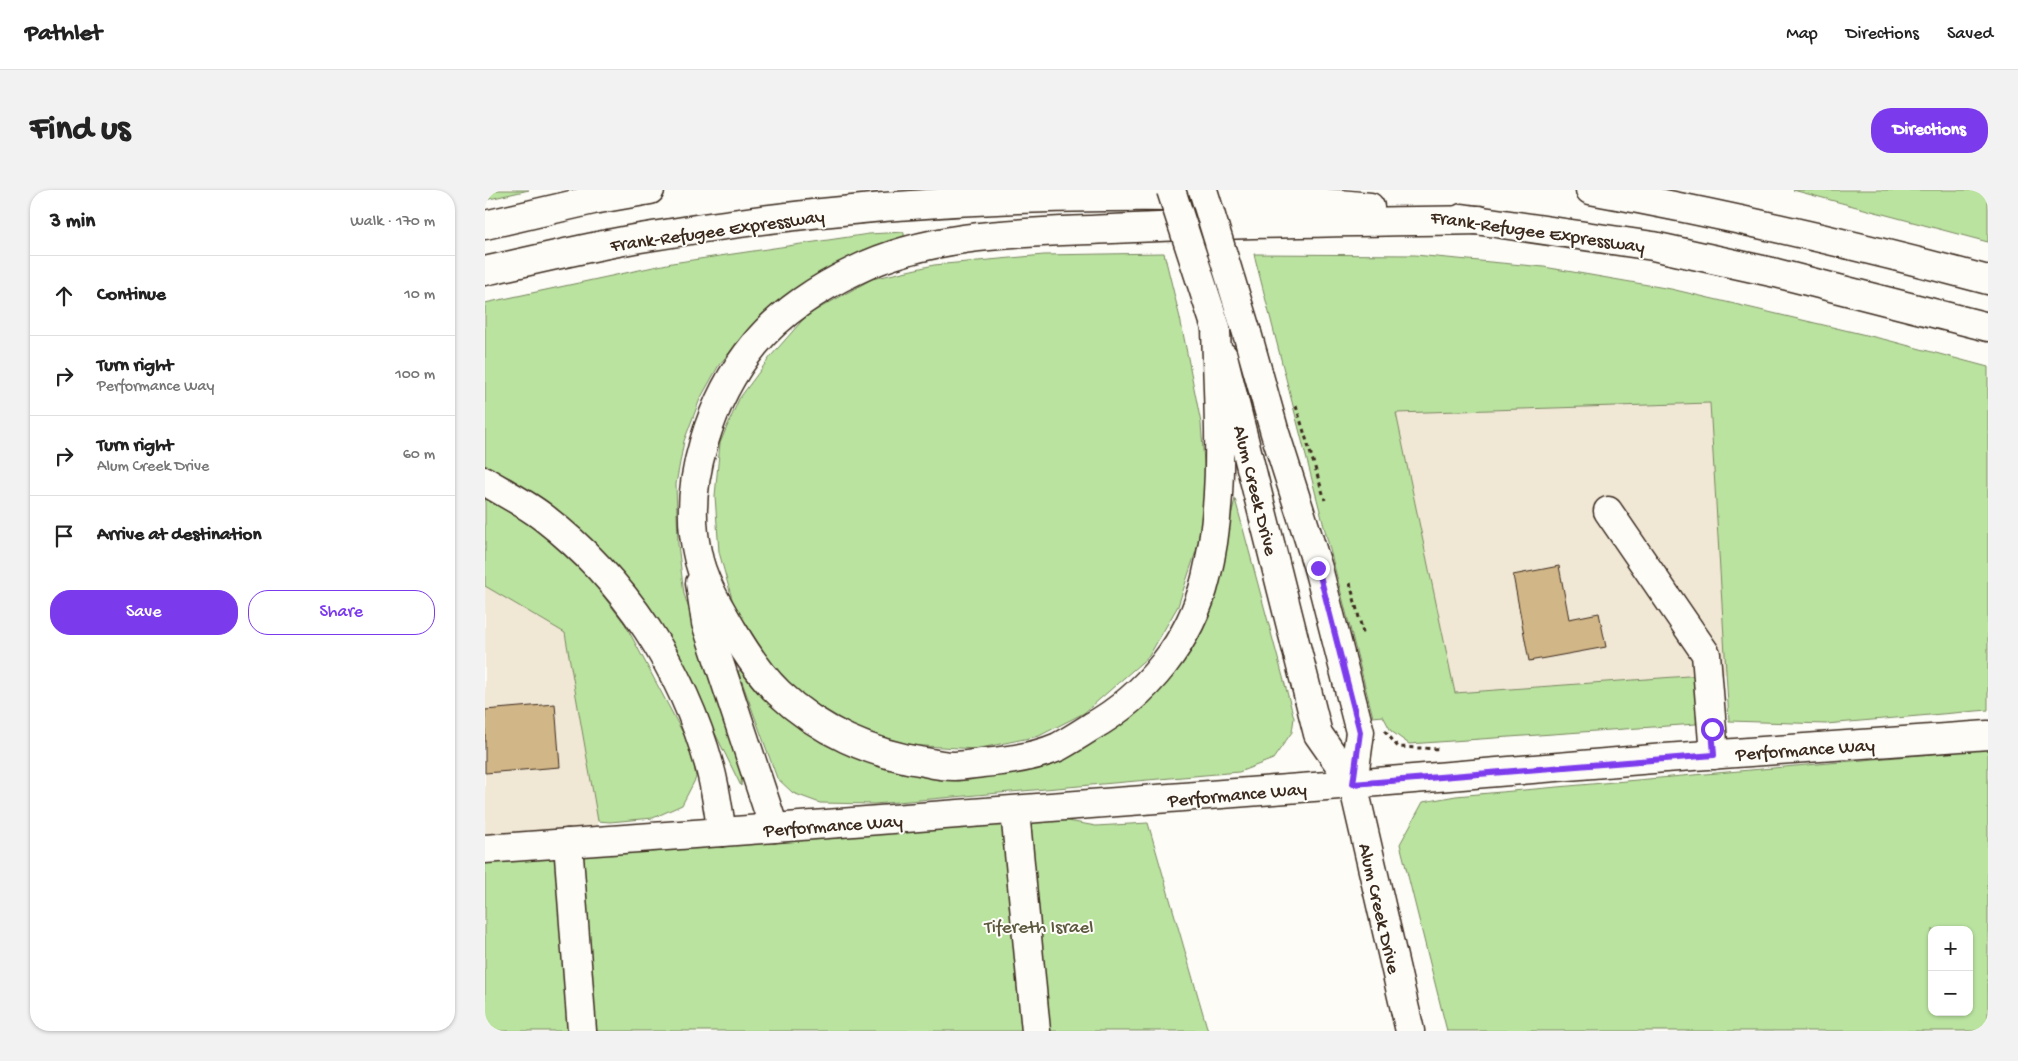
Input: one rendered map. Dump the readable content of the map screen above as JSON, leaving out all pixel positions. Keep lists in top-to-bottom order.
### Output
{
  "streets": {
    "main road": ["Frank-Refugee Expressway", "Alum Creek Drive", "Performance Way"]
  },
  "crossings": [
    ["Alum Creek Drive", "Performance Way"]
  ],
  "parks": ["Tifereth Israel"],
  "page": {
    "header": "Pathlet",
    "nav": ["Map", "Directions", "Saved"],
    "buttons": [
      "Directions",
      ["Save", "Share"]
    ],
    "title": "Find us",
    "heading": ["3 min", "Walk · 170 m"],
    "list": [
      ["Continue", "10 m"],
      ["Turn right", "Performance Way", "100 m"],
      ["Turn right", "Alum Creek Drive", "60 m"],
      "Arrive at destination"
    ],
    "map_buttons": ["+", "−"]
  }
}
